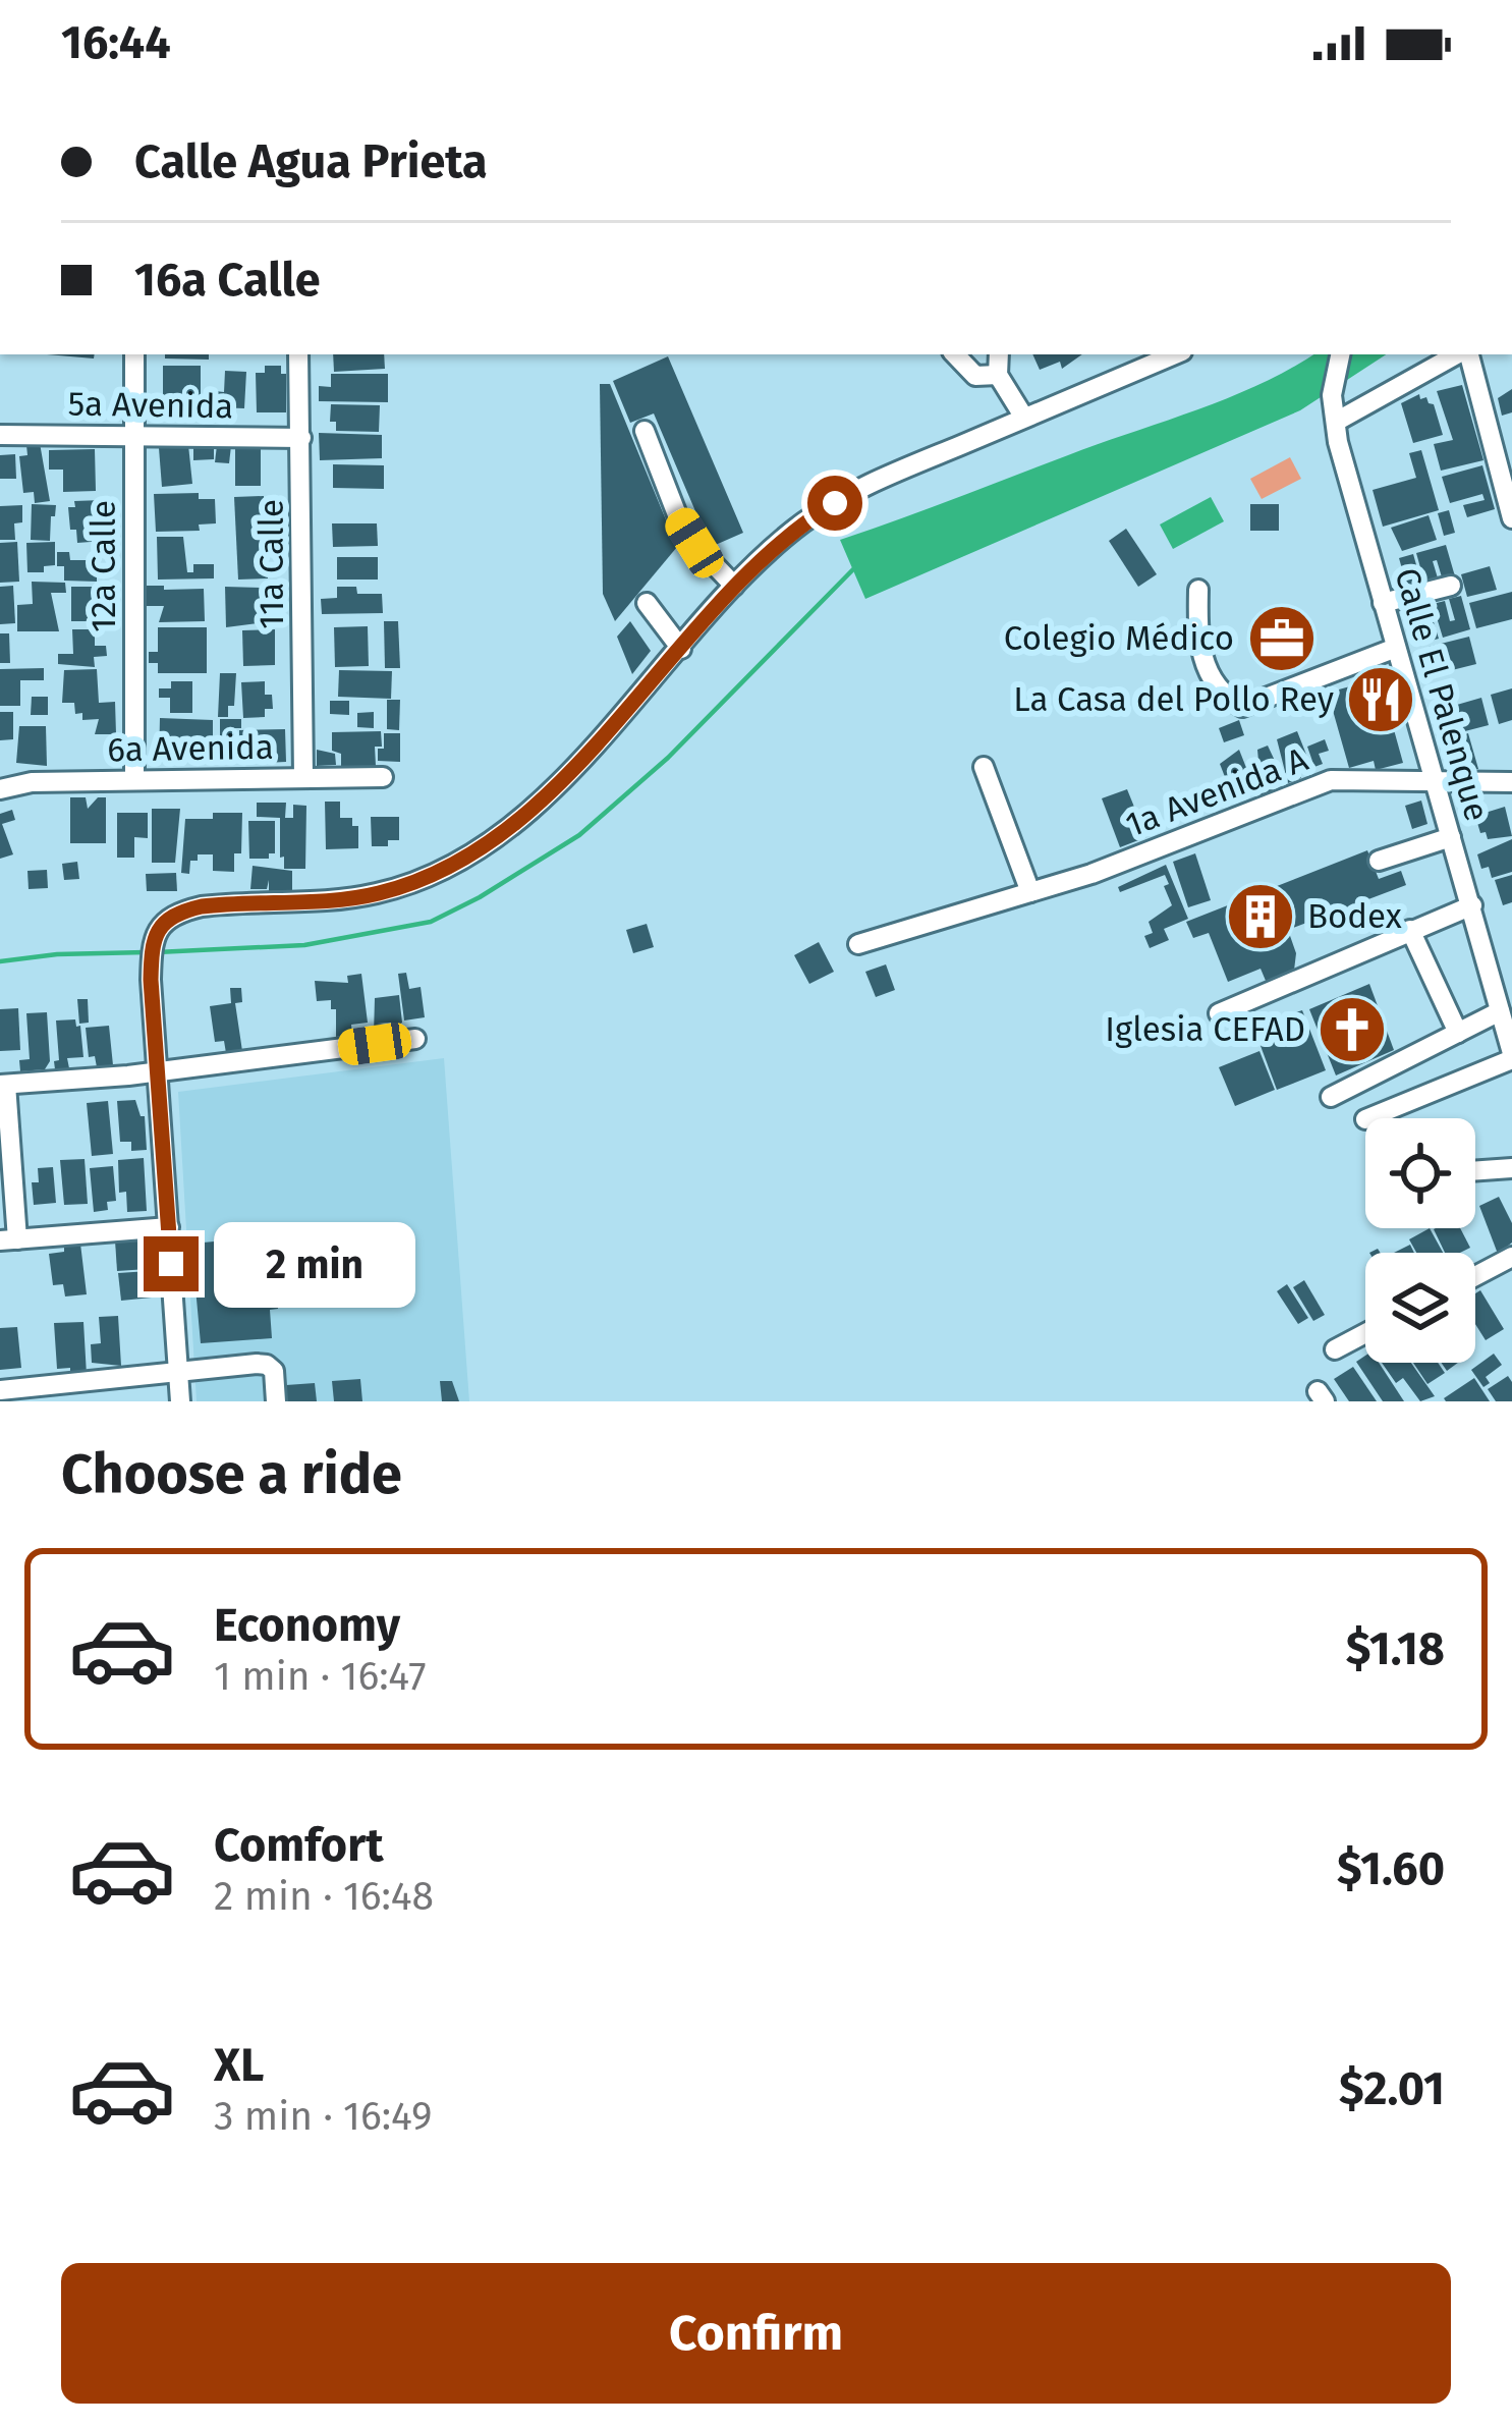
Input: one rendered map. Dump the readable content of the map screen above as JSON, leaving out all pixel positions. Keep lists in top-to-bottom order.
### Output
{
  "streets": {
    "street": [
      "5a Avenida",
      "11a Calle",
      "12a Calle",
      "Calle El Palenque",
      "6a Avenida",
      "1a Avenida A"
    ]
  },
  "crossings": [
    ["5a Avenida", "11a Calle"],
    ["5a Avenida", "12a Calle"],
    ["11a Calle", "6a Avenida"],
    ["12a Calle", "6a Avenida"],
    ["Calle El Palenque", "1a Avenida A"]
  ],
  "places": {
    "office": ["Colegio Médico"],
    "restaurant": ["La Casa del Pollo Rey"],
    "building": ["Bodex"],
    "church": ["Iglesia CEFAD"]
  },
  "page": {
    "status": "16:44",
    "banner": ["Calle Agua Prieta", "16a Calle"],
    "bubble": "2 min",
    "heading": "Choose a ride",
    "list": [
      {
        "name": "Economy",
        "note": "1 min · 16:47",
        "value": "$1.18"
      },
      {
        "name": "Comfort",
        "note": "2 min · 16:48",
        "value": "$1.60"
      },
      {
        "name": "XL",
        "note": "3 min · 16:49",
        "value": "$2.01"
      }
    ],
    "buttons": "Confirm"
  }
}
